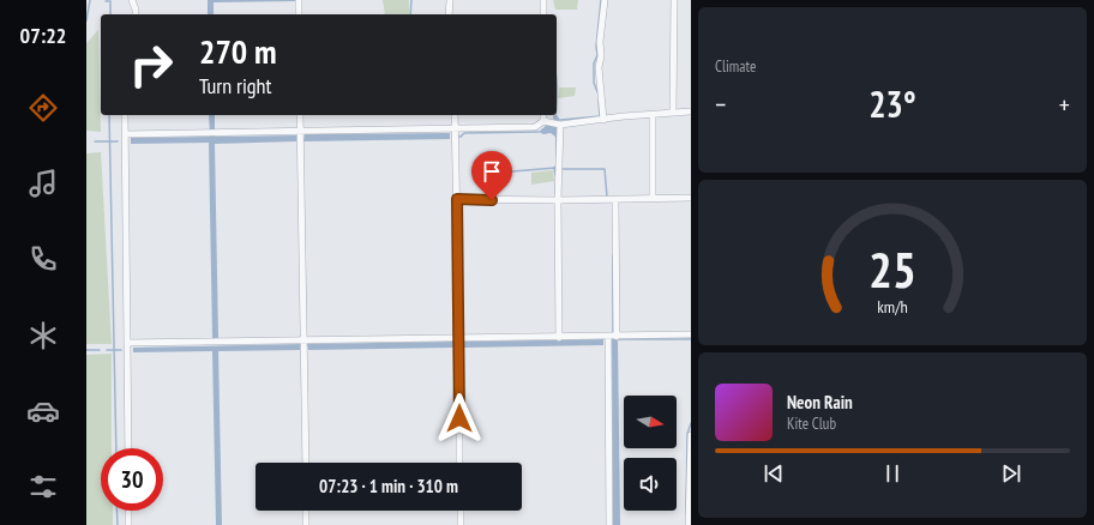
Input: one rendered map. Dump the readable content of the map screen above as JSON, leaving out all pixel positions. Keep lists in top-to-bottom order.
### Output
{
  "north": "right",
  "page": {
    "tabs": "07:22",
    "tile": "Climate",
    "turn": ["270 m", "Turn right"],
    "heat": ["−", "23°", "+"],
    "song": ["Neon Rain", "Kite Club"],
    "limit": "30",
    "trip": "07:23 · 1 min · 310 m",
    "gauge": ["25", "km/h"]
  }
}
